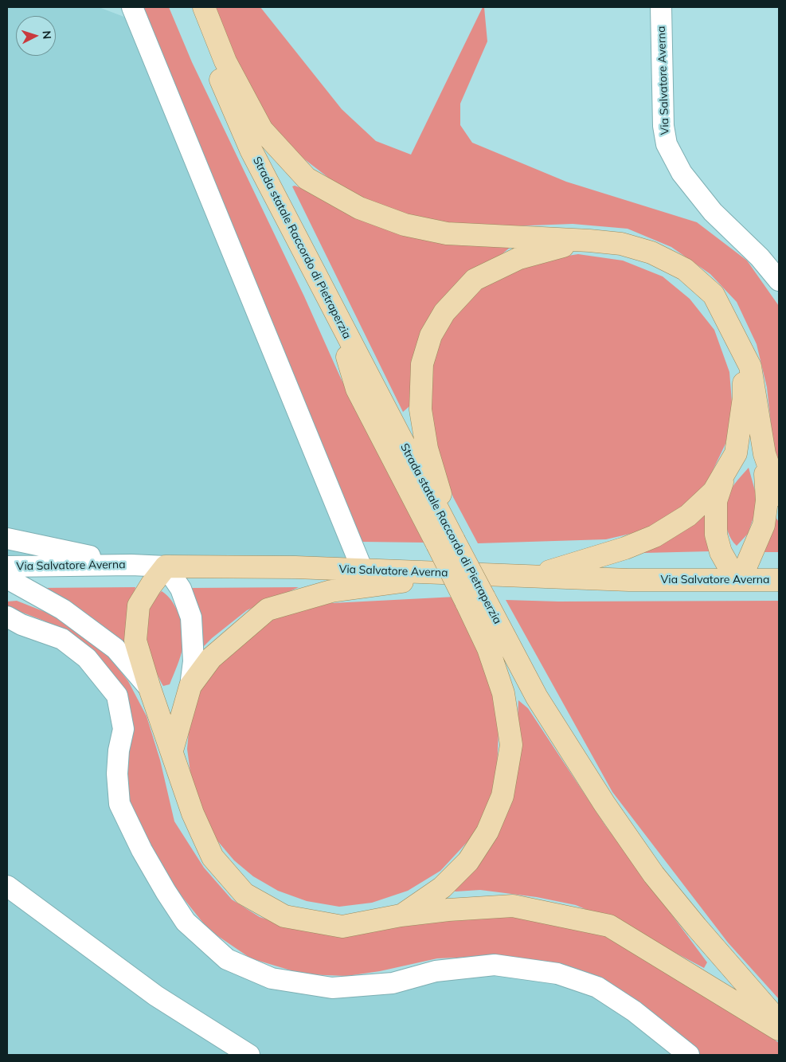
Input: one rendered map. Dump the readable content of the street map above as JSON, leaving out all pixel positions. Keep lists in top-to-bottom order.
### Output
{
  "streets": {
    "main road": ["Via Salvatore Averna", "Strada statale Raccordo di Pietraperzia"]
  },
  "north": "right"
}
